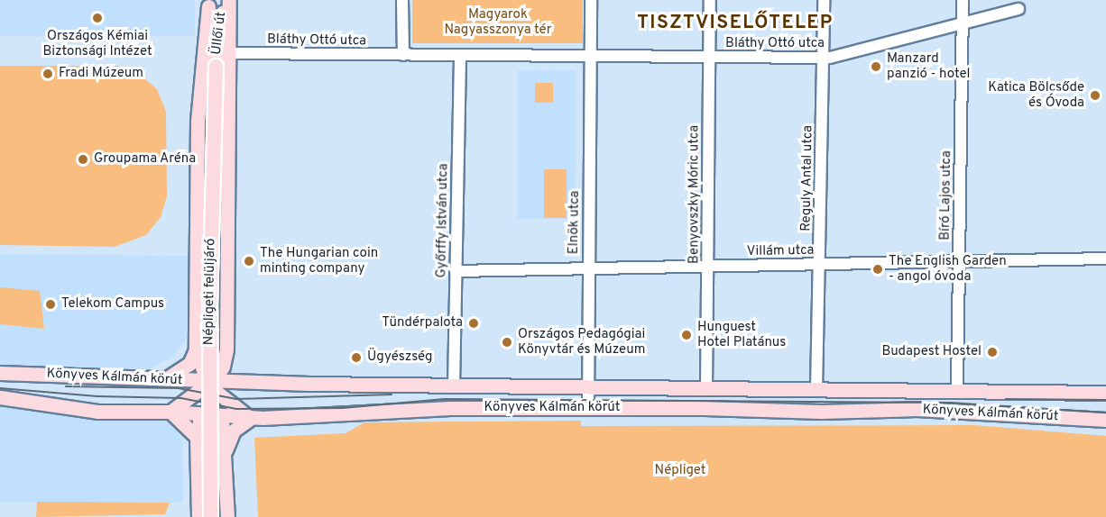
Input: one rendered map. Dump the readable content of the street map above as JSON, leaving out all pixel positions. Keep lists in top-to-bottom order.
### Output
{
  "streets": {
    "main road": ["Üllői út", "Népligeti felüljáró", "Könyves Kálmán körút"],
    "street": [
      "Bláthy Ottó utca",
      "Reguly Antal utca",
      "Benyovszky Móric utca",
      "Bíró Lajos utca",
      "Győrffy István utca",
      "Elnök utca",
      "Villám utca"
    ]
  },
  "crossings": [
    ["Üllői út", "Népligeti felüljáró"],
    ["Bláthy Ottó utca", "Reguly Antal utca"],
    ["Bláthy Ottó utca", "Benyovszky Móric utca"],
    ["Bláthy Ottó utca", "Bíró Lajos utca"],
    ["Bláthy Ottó utca", "Elnök utca"],
    ["Reguly Antal utca", "Villám utca"],
    ["Reguly Antal utca", "Könyves Kálmán körút"],
    ["Benyovszky Móric utca", "Villám utca"],
    ["Benyovszky Móric utca", "Könyves Kálmán körút"],
    ["Bíró Lajos utca", "Villám utca"],
    ["Bíró Lajos utca", "Könyves Kálmán körút"],
    ["Győrffy István utca", "Villám utca"],
    ["Győrffy István utca", "Könyves Kálmán körút"],
    ["Elnök utca", "Villám utca"],
    ["Elnök utca", "Könyves Kálmán körút"]
  ],
  "districts": ["TISZTVISELŐTELEP"],
  "parks": ["Magyarok Nagyasszonya tér", "Népliget"],
  "places": [
    "Országos Kémiai Biztonsági Intézet",
    "Manzard panzió - hotel",
    "Fradi Múzeum",
    "Katica Bölcsőde és Óvoda",
    "Groupama Aréna",
    "The Hungarian coin minting company",
    "The English Garden - angol óvoda",
    "Telekom Campus",
    "Tündérpalota",
    "Hunguest Hotel Platánus",
    "Országos Pedagógiai Könyvtár és Múzeum",
    "Budapest Hostel",
    "Ügyészség"
  ]
}
